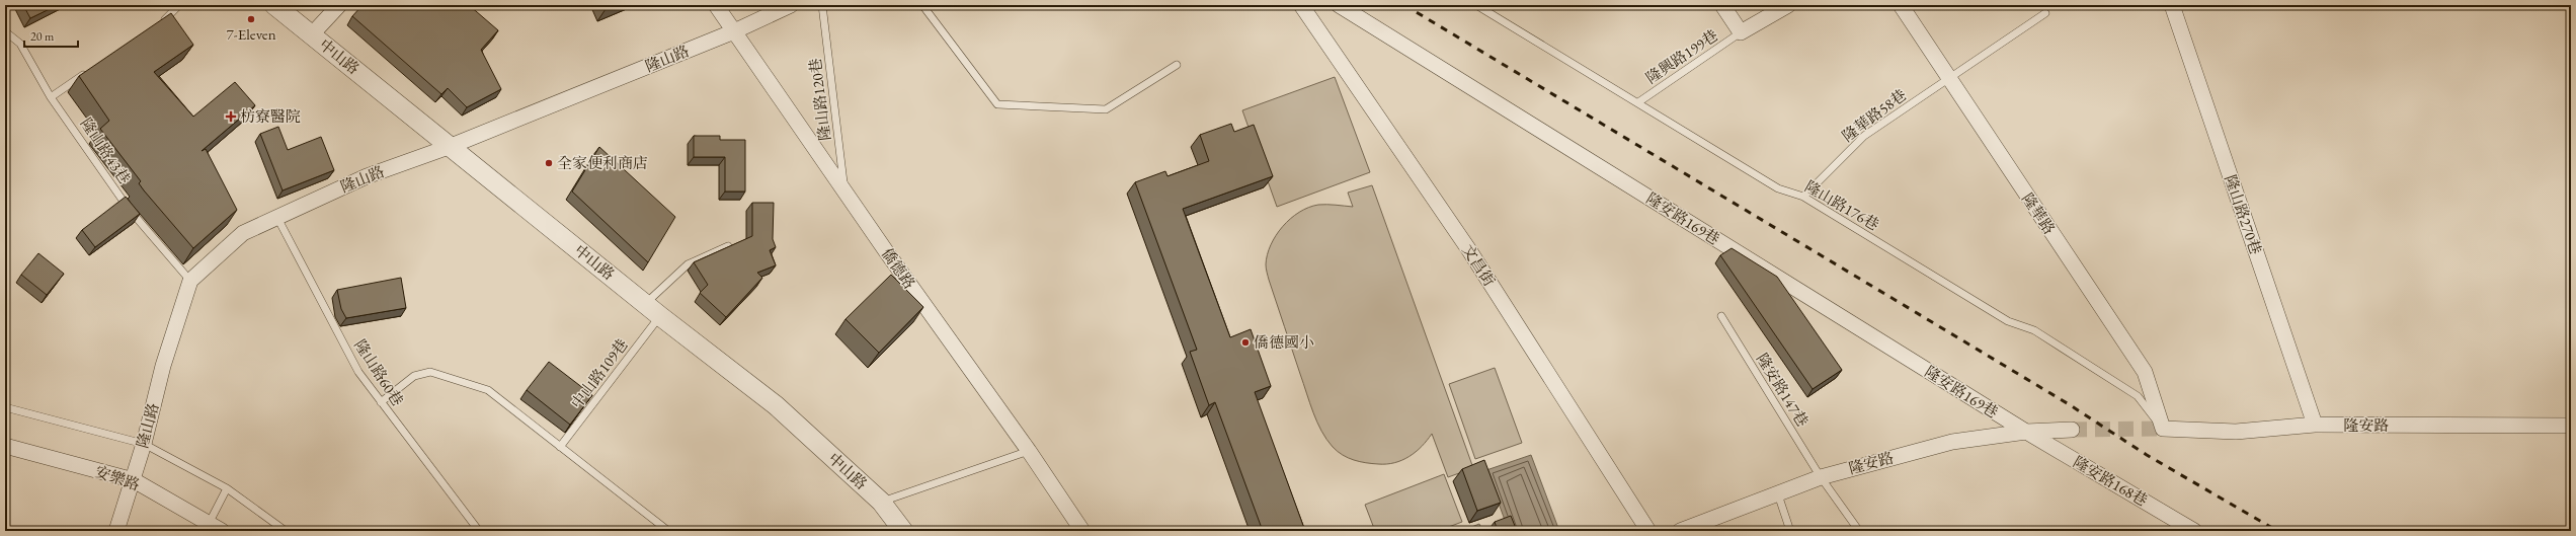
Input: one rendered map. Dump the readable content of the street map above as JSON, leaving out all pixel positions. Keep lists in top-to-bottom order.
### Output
{
  "streets": {
    "street": [
      "中山路",
      "隆山路",
      "隆華路",
      "隆山路270巷",
      "隆安路169巷",
      "文昌街",
      "僑德路",
      "隆安路",
      "安樂路",
      "隆安路168巷"
    ],
    "lane": [
      "隆興路199巷",
      "隆山路120巷",
      "隆華路58巷",
      "隆山路43巷",
      "隆山路176巷",
      "隆山路60巷",
      "中山路109巷",
      "隆安路147巷"
    ]
  },
  "crossings": [
    ["中山路", "隆山路"],
    ["中山路", "中山路109巷"],
    ["隆興路199巷", "隆山路176巷"],
    ["隆山路", "隆山路43巷"],
    ["隆山路", "僑德路"],
    ["隆山路", "隆山路60巷"],
    ["隆山路", "安樂路"],
    ["隆山路120巷", "僑德路"],
    ["隆華路58巷", "隆山路176巷"],
    ["隆華路58巷", "隆華路"],
    ["隆山路176巷", "隆華路"],
    ["隆山路176巷", "隆安路"],
    ["隆華路", "隆安路"],
    ["隆山路270巷", "隆安路"],
    ["隆安路169巷", "隆安路"],
    ["隆安路169巷", "隆安路168巷"],
    ["隆安路147巷", "隆安路"],
    ["隆安路", "隆安路168巷"]
  ],
  "places": {
    "other": ["7-Eleven", "全家便利商店", "僑德國小"],
    "health": ["枋寮醫院"]
  },
  "scale_bar": "20 m"
}
